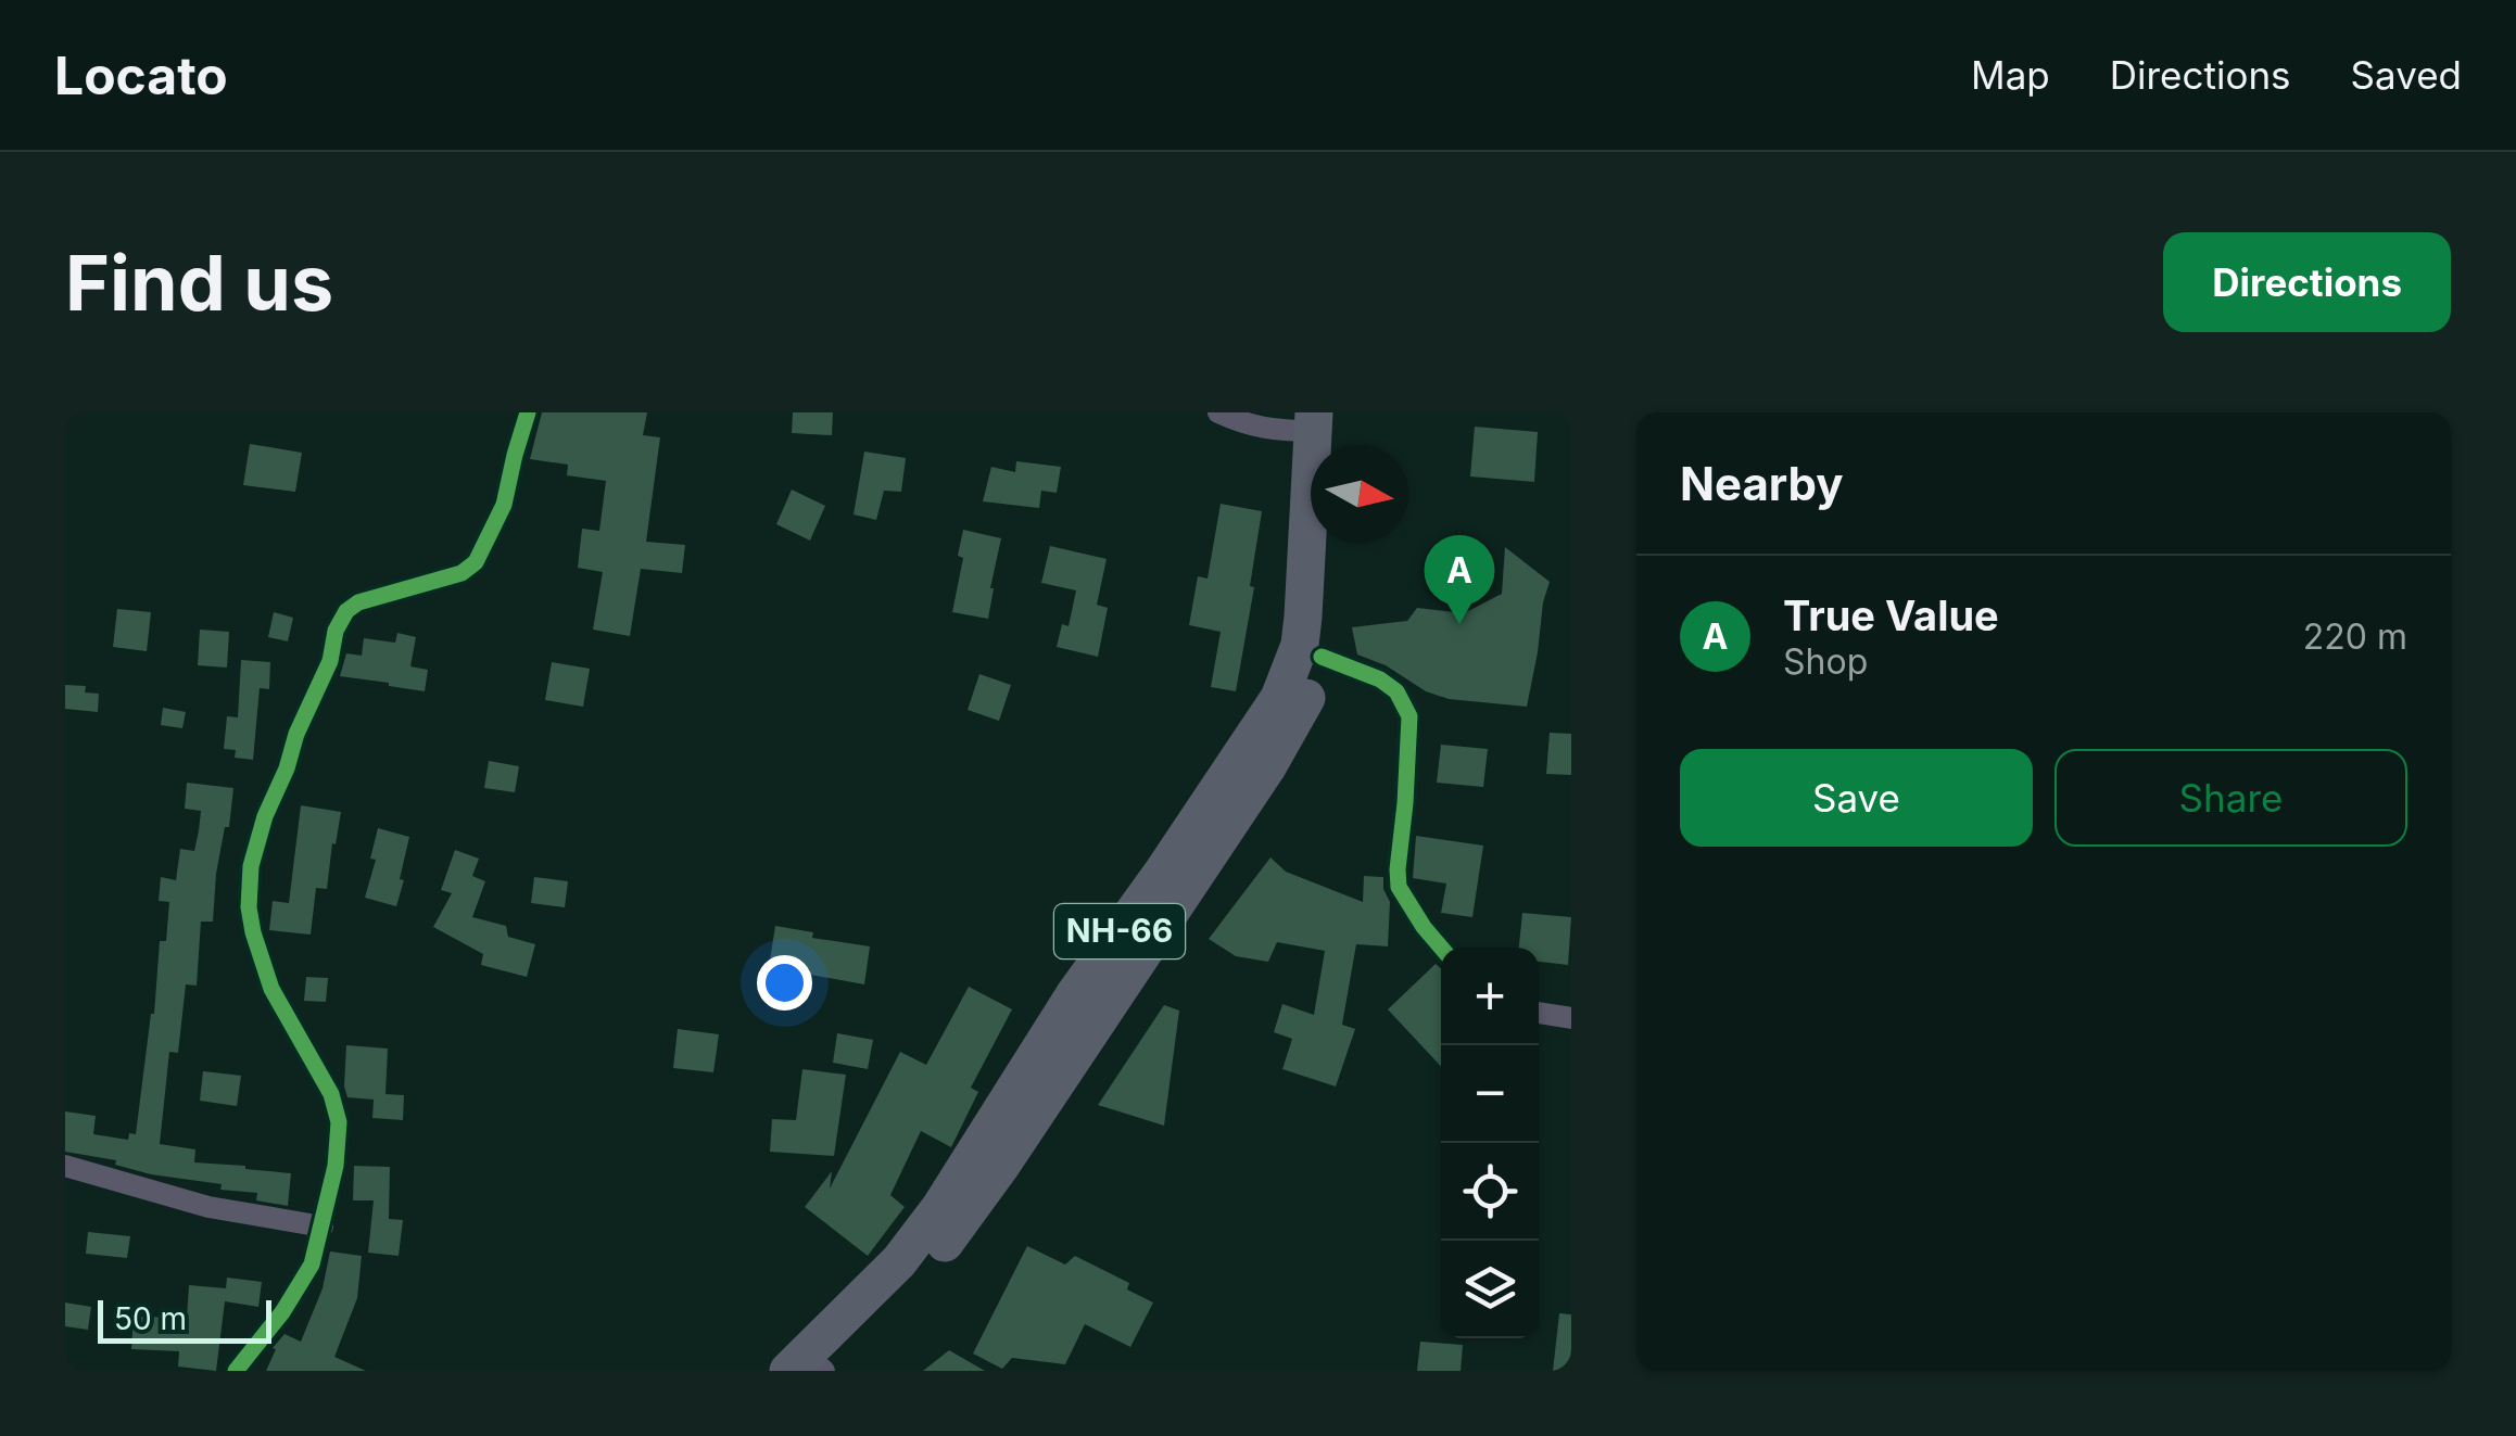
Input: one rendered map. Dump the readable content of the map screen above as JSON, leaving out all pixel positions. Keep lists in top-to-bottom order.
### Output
{
  "streets": {
    "highway": ["NH-66"]
  },
  "scale_bar": "50 m",
  "north": "right",
  "page": {
    "header": "Locato",
    "nav": ["Map", "Directions", "Saved"],
    "buttons": [
      "Directions",
      ["Save", "Share"]
    ],
    "title": "Find us",
    "heading": "Nearby",
    "pins": "A",
    "list": [
      {
        "mark": "A",
        "name": "True Value",
        "note": "Shop",
        "value": "220 m"
      }
    ],
    "map_buttons": ["+", "−"],
    "scale": "50 m"
  }
}
